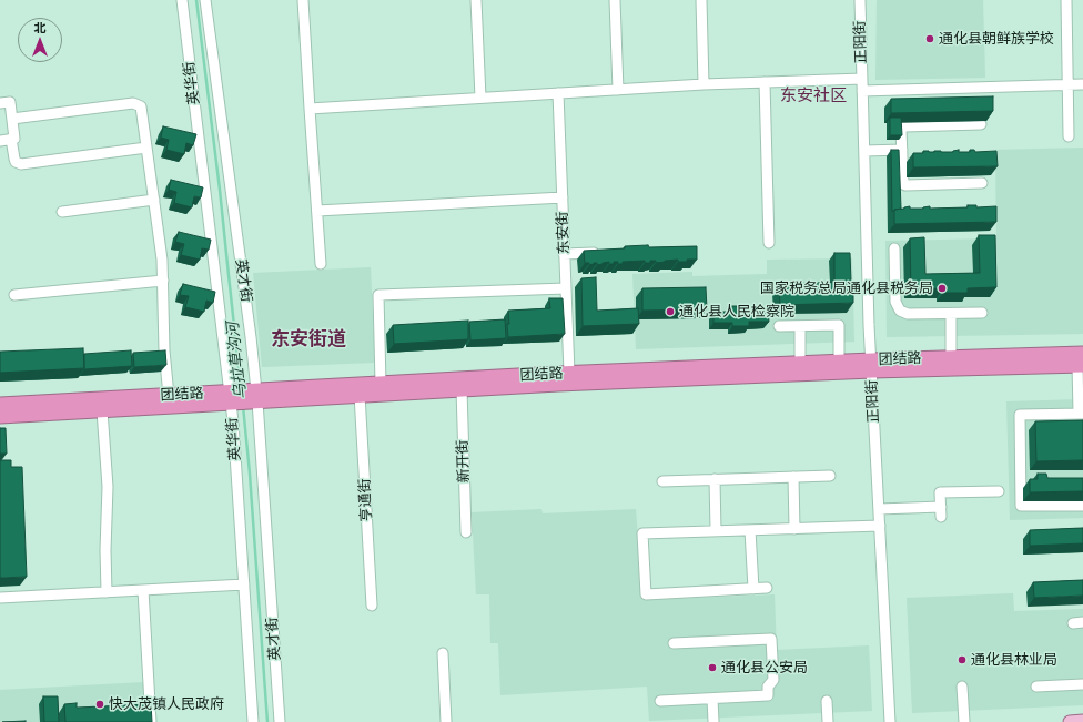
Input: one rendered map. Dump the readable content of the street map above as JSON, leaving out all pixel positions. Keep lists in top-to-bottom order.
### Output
{
  "streets": {
    "highway": ["团结路"],
    "street": [
      "正阳街",
      "英华街",
      "东安街",
      "英才街",
      "新开街",
      "亨通街"
    ]
  },
  "crossings": [
    ["正阳街", "团结路"],
    ["英华街", "团结路"],
    ["东安街", "团结路"],
    ["英才街", "团结路"],
    ["团结路", "新开街"],
    ["团结路", "亨通街"]
  ],
  "districts": ["东安社区", "东安街道"],
  "water": ["乌拉草沟河"],
  "places": [
    "通化县朝鲜族学校",
    "国家税务总局通化县税务局",
    "通化县人民检察院",
    "通化县林业局",
    "通化县公安局",
    "快大茂镇人民政府"
  ],
  "north": "top"
}
